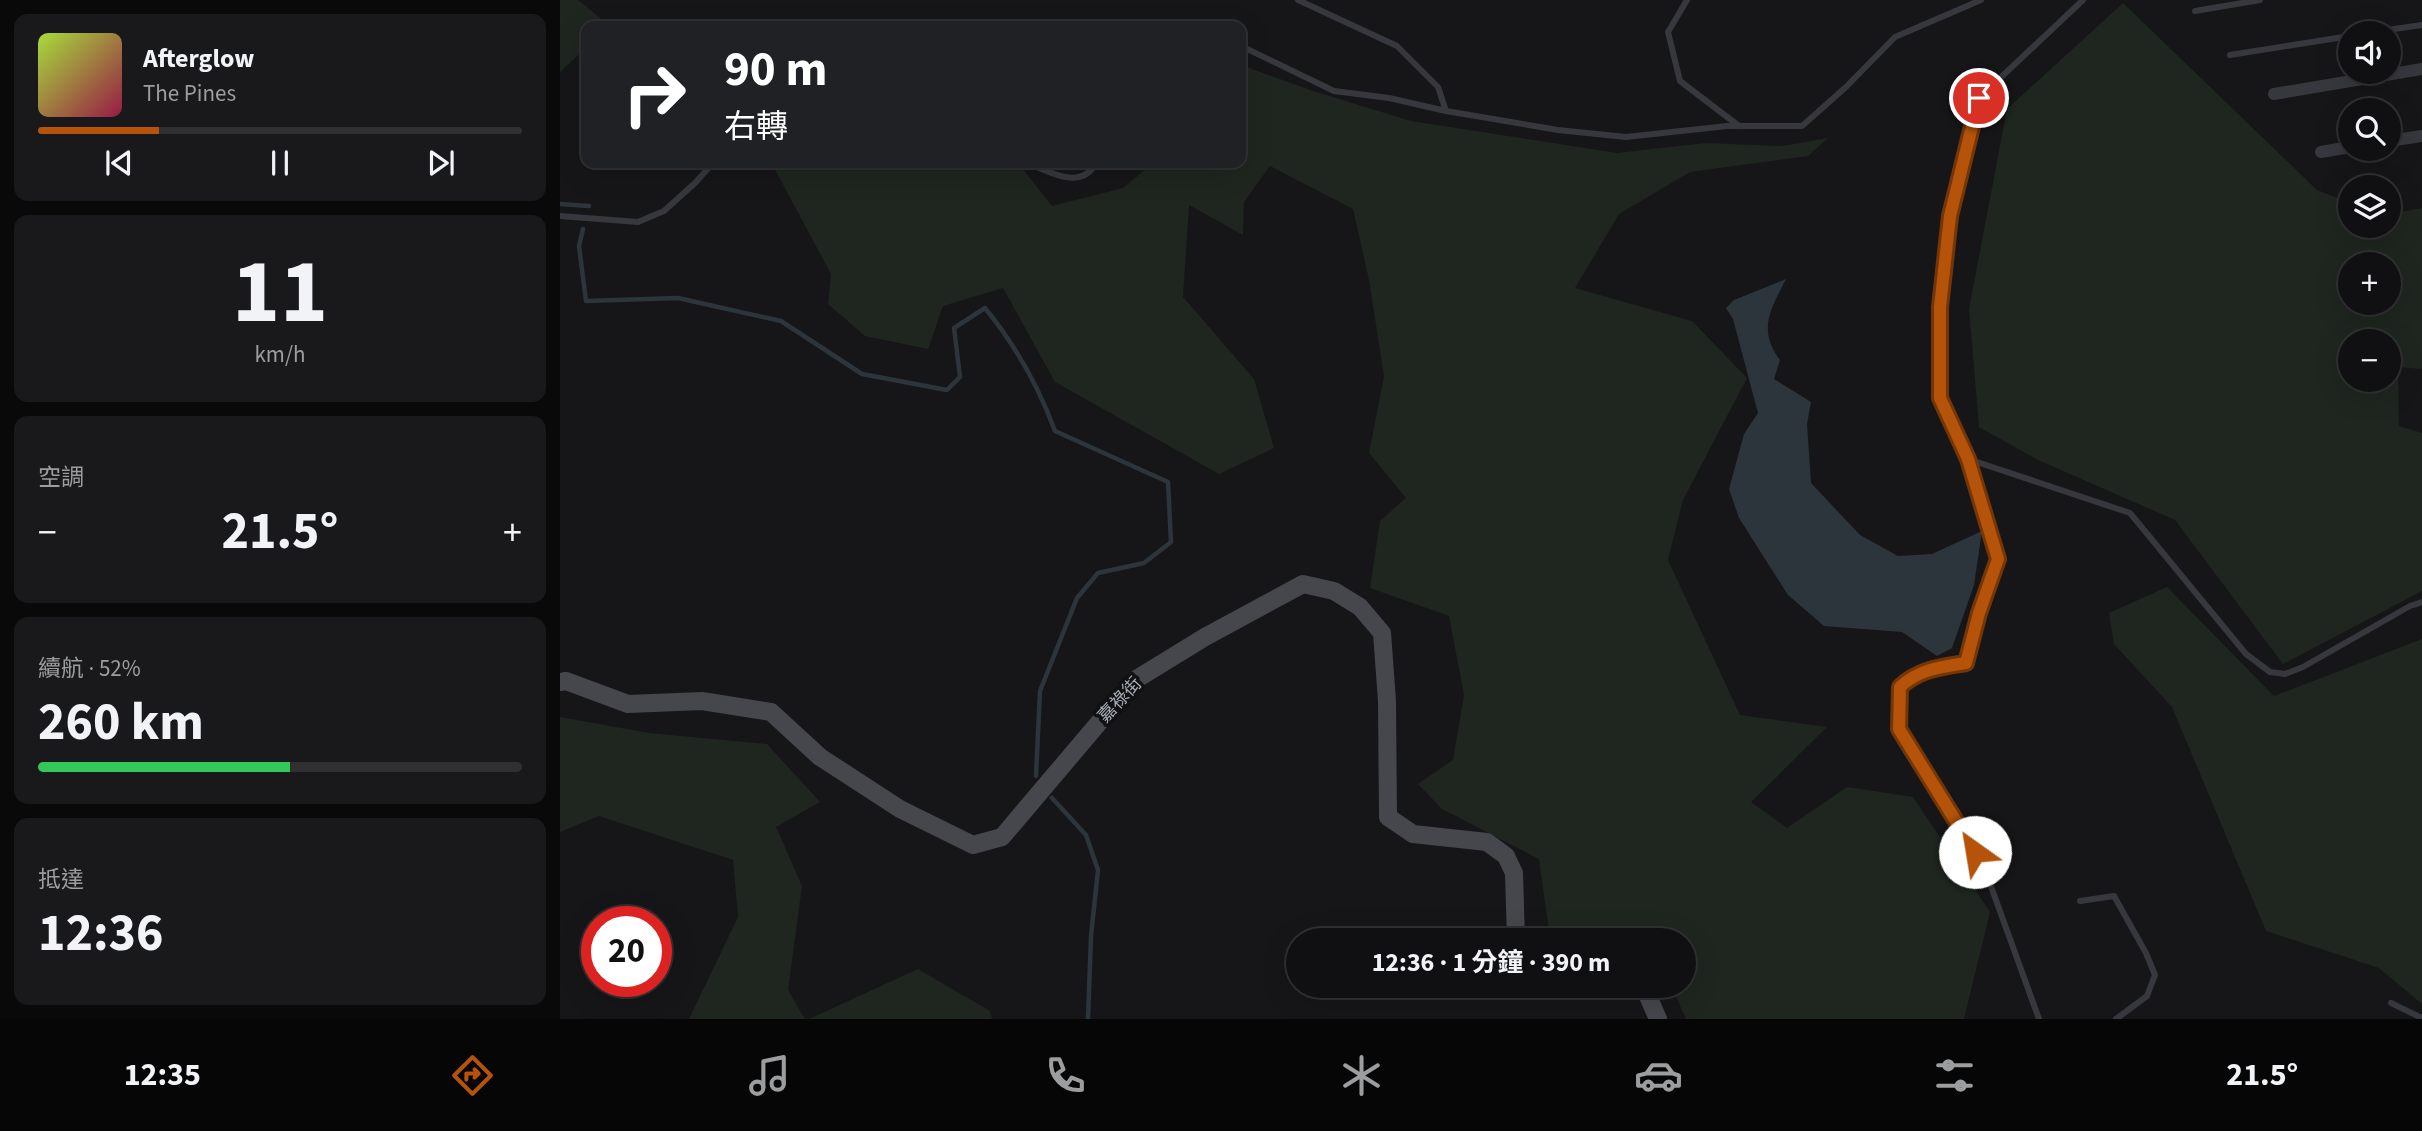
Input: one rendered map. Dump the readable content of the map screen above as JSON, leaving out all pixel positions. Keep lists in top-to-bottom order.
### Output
{
  "streets": {
    "street": ["嘉祿街"]
  },
  "page": {
    "map_buttons": ["+", "−"],
    "turn": ["90 m", "右轉"],
    "song": ["Afterglow", "The Pines"],
    "tile": [
      ["11", "km/h"],
      "空調",
      ["續航 · 52%", "260 km"],
      ["抵達", "12:36"]
    ],
    "heat": ["−", "21.5°", "+"],
    "limit": "20",
    "trip": "12:36 · 1 分鐘 · 390 m",
    "tabs": ["12:35", "21.5°"]
  }
}
